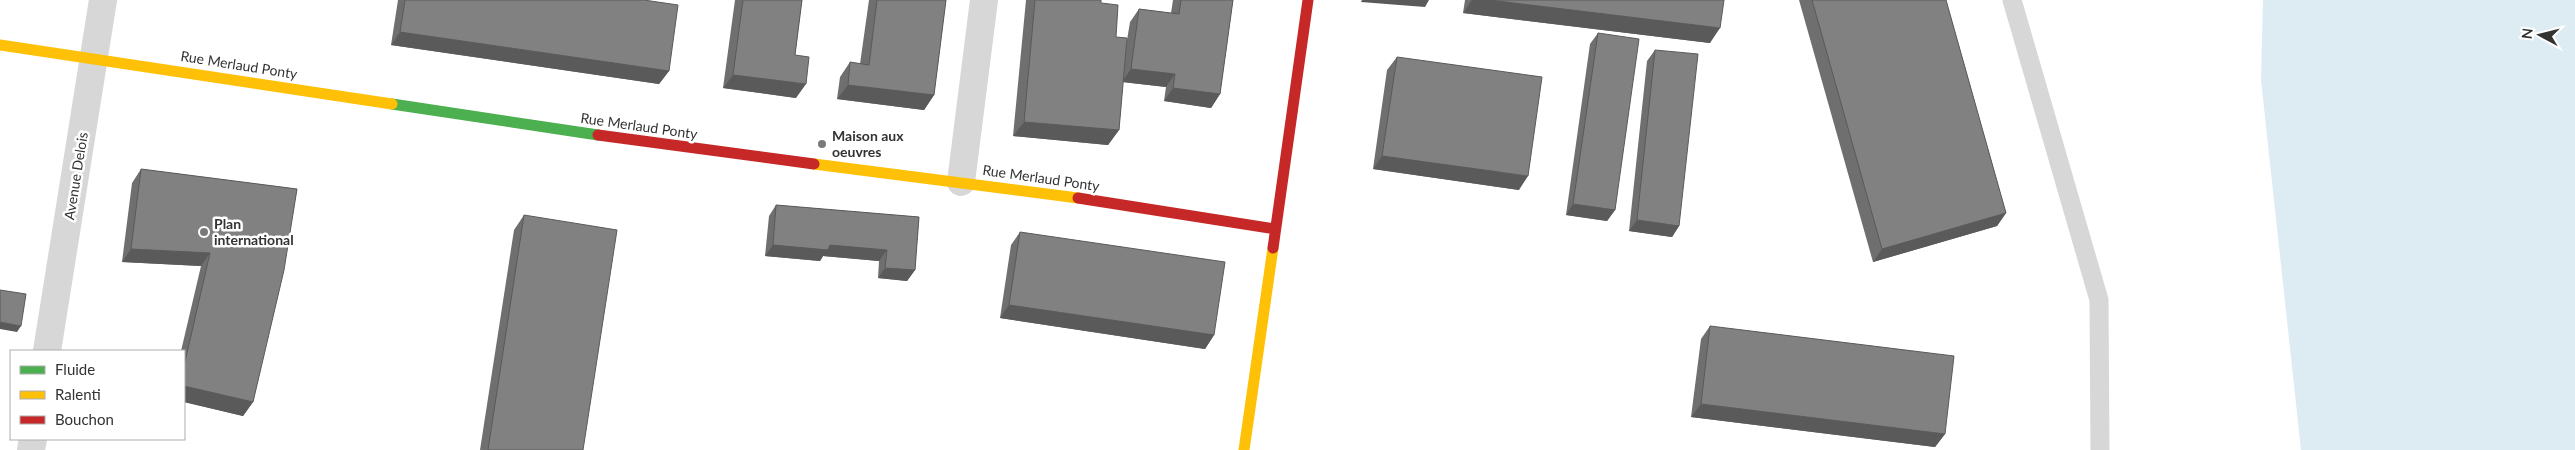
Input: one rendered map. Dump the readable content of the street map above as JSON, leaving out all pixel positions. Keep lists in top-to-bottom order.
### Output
{
  "streets": {
    "street": ["Rue Merlaud Ponty", "Avenue Delois"]
  },
  "crossings": [
    ["Rue Merlaud Ponty", "Avenue Delois"]
  ],
  "places": ["Maison aux oeuvres", "Plan international"],
  "legend": ["Fluide", "Ralenti", "Bouchon"],
  "north": "left"
}
